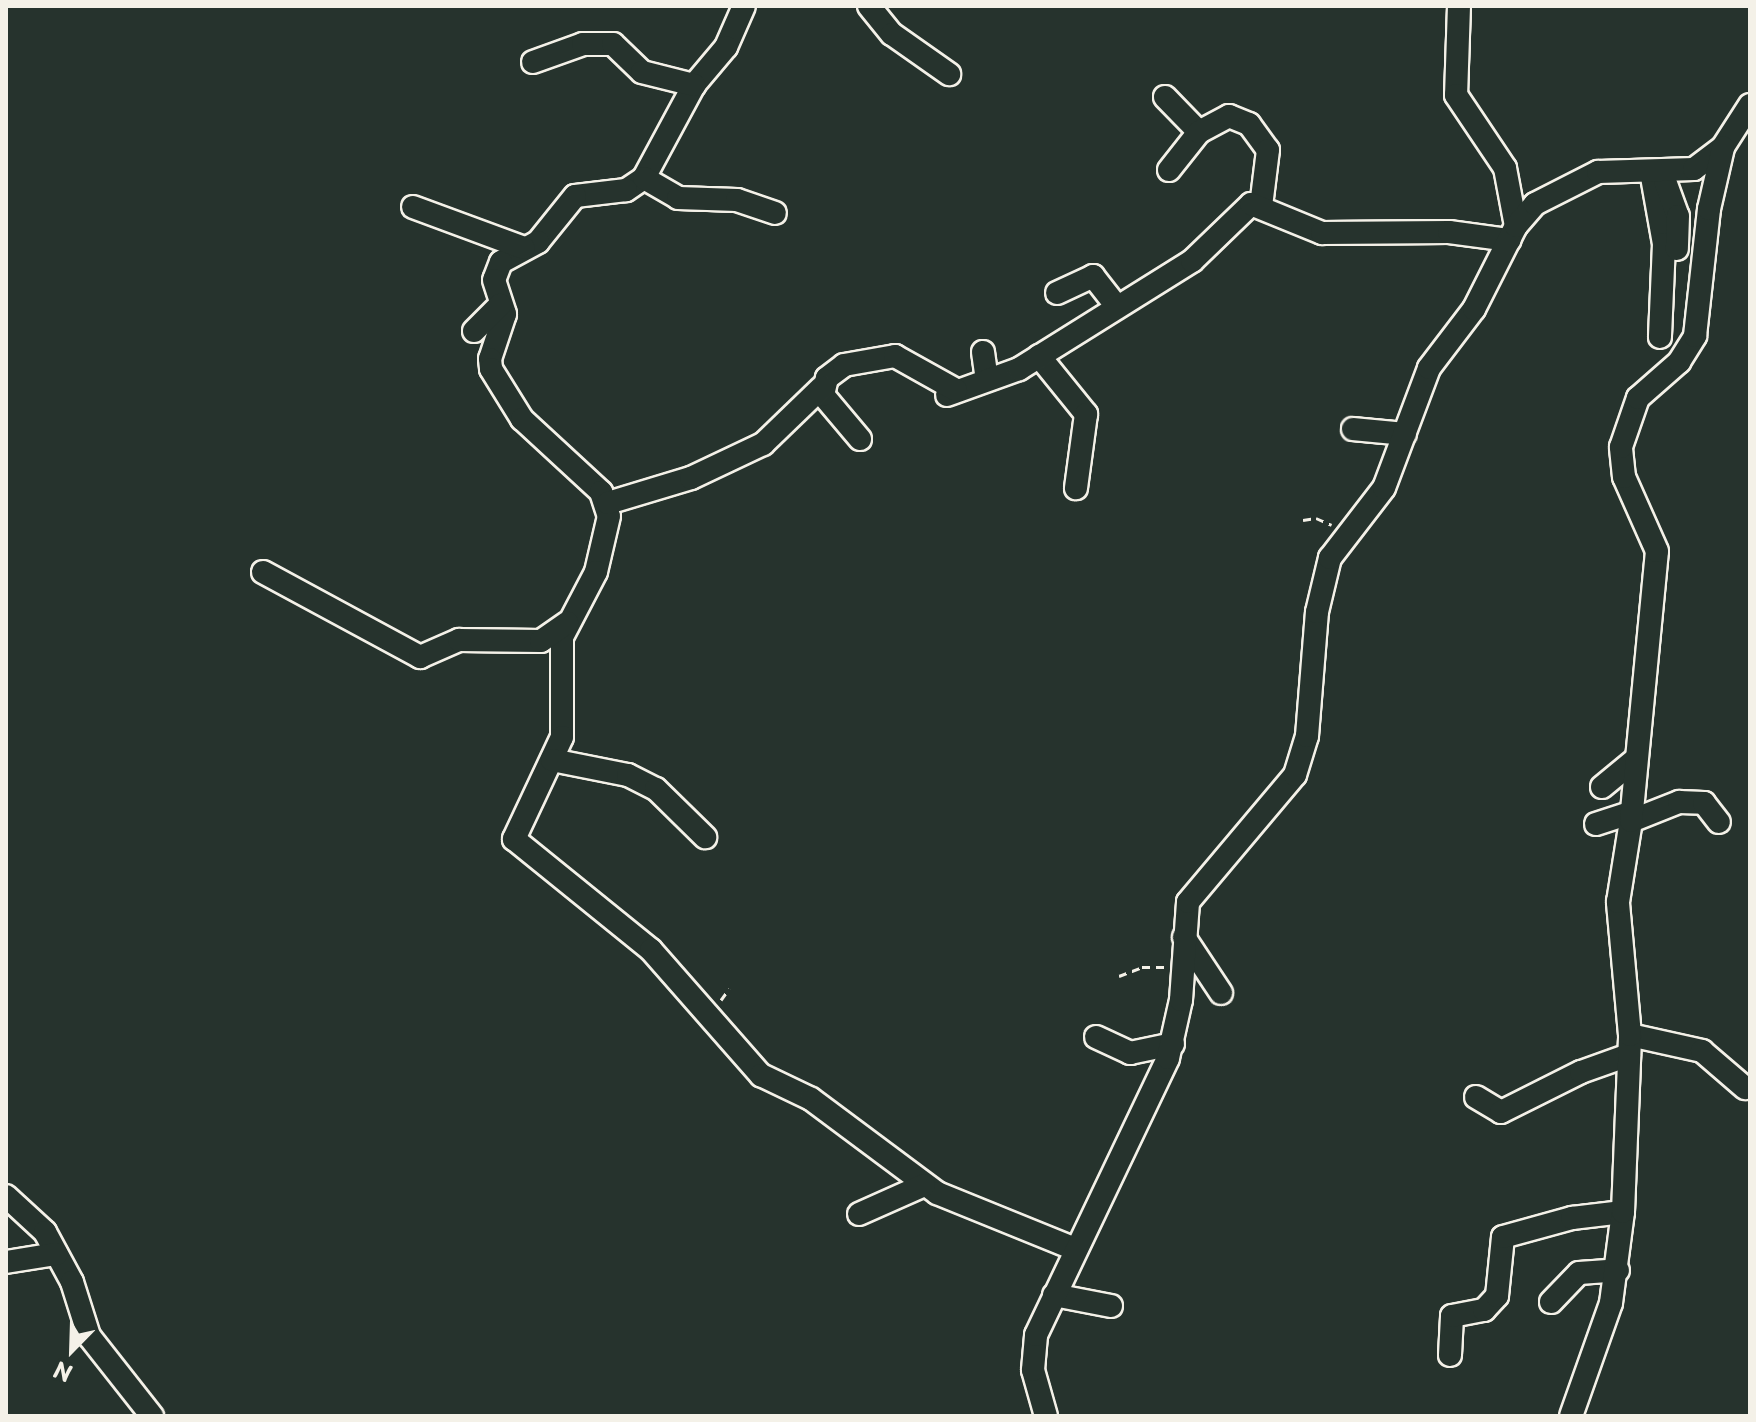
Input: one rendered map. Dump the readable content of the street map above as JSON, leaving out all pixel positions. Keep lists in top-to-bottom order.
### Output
{
  "north": "bottom left"
}
